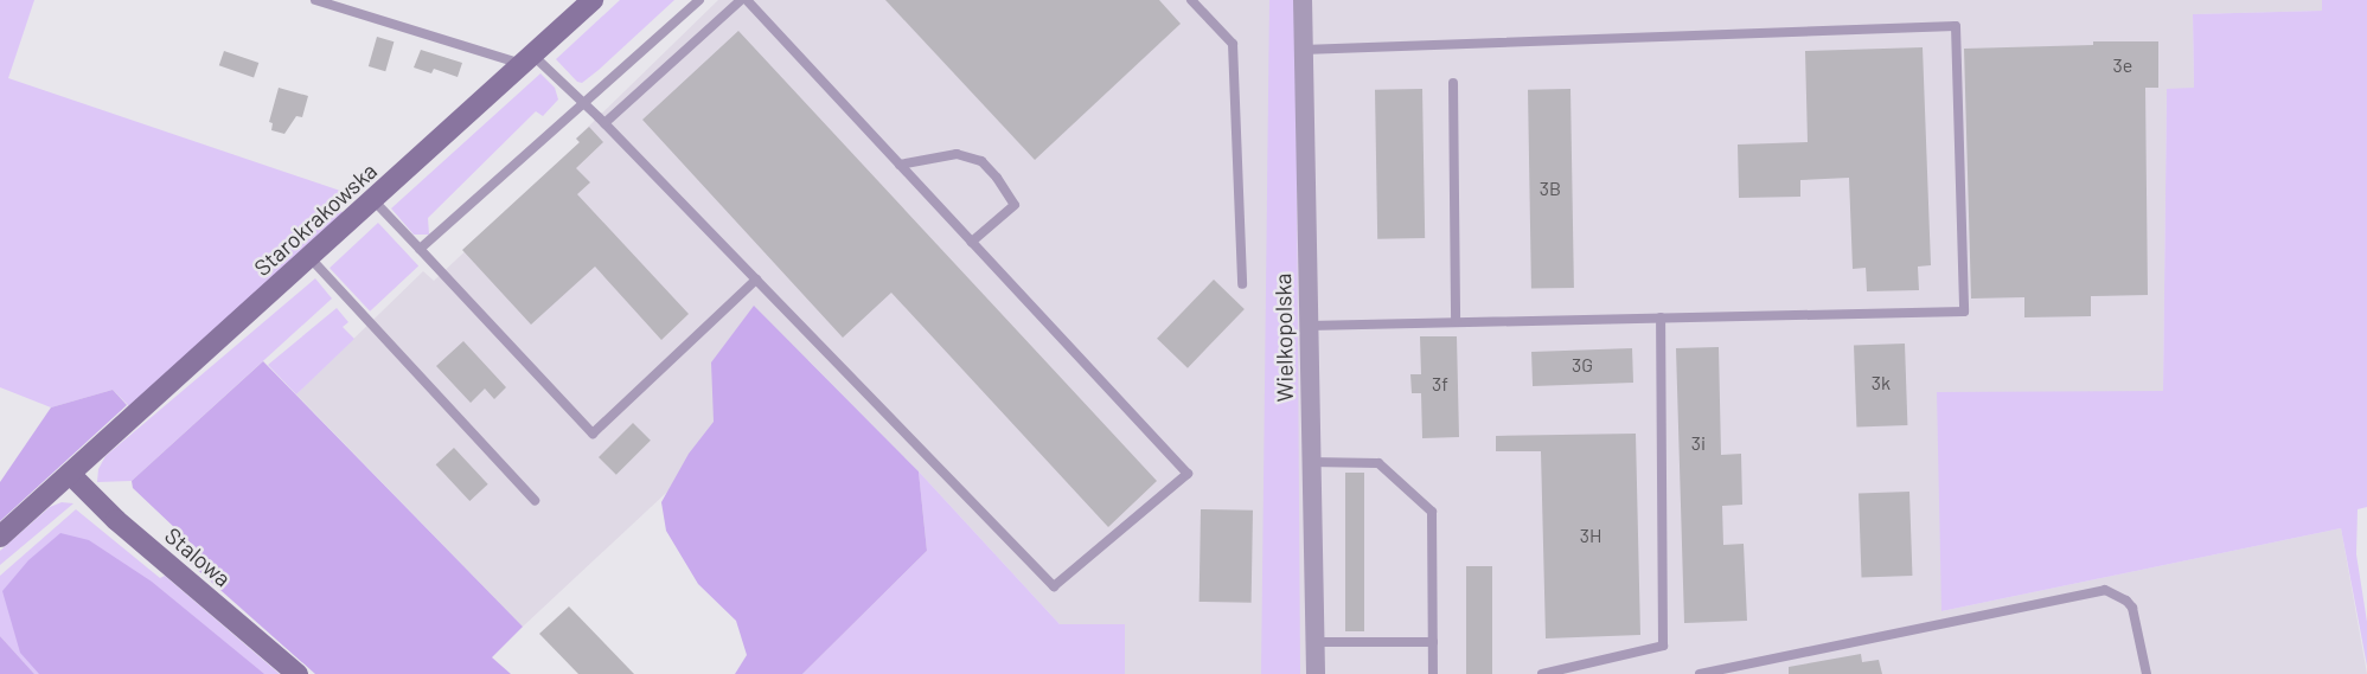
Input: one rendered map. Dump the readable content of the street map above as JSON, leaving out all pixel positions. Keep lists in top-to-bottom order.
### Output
{
  "streets": {
    "street": ["Starokrakowska", "Wielkopolska", "Stalowa"]
  },
  "crossings": [
    ["Starokrakowska", "Stalowa"]
  ],
  "house_numbers": [
    "3e",
    "3B",
    "3G",
    "3k",
    "3f",
    "3i",
    "3H"
  ]
}
